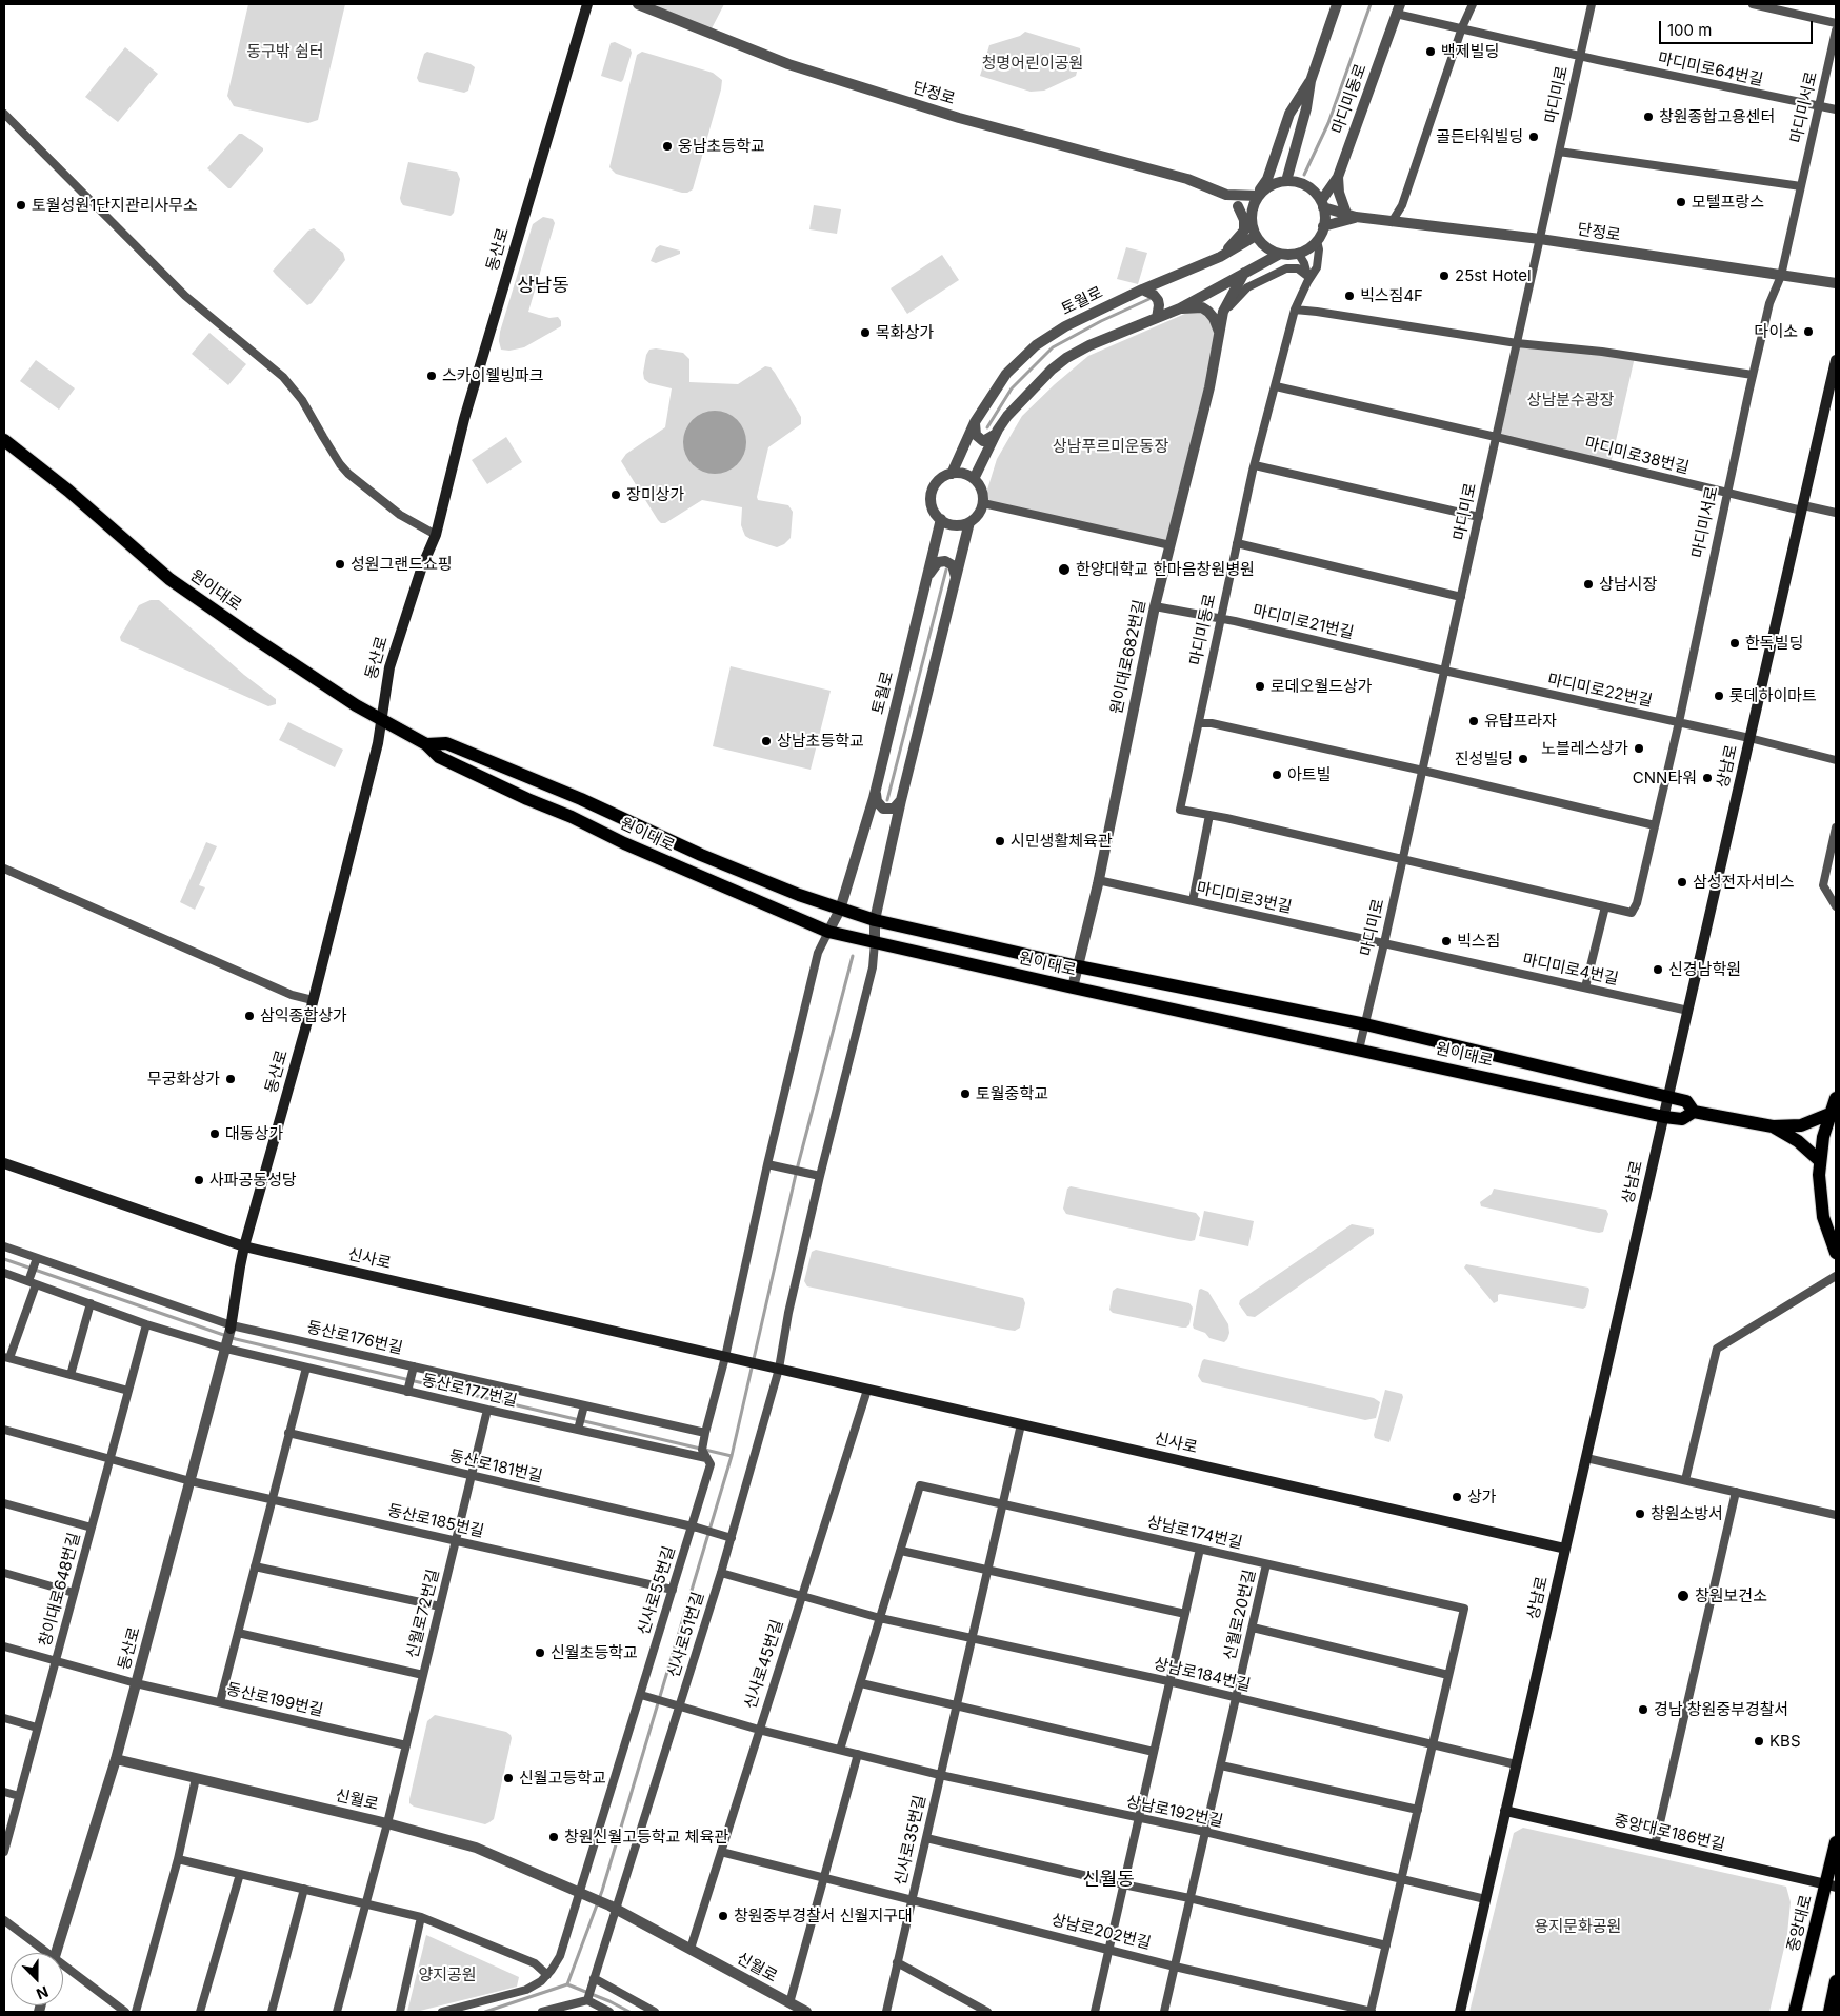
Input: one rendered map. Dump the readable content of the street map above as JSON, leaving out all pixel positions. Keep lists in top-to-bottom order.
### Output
{
  "streets": {
    "main road": [
      "동산로",
      "원이대로",
      "상남로",
      "신사로",
      "중앙대로186번길",
      "중앙대로"
    ],
    "street": [
      "마디미로64번길",
      "단정로",
      "마디미로",
      "마디미동로",
      "마디미서로",
      "토월로",
      "마디미로38번길",
      "마디미로21번길",
      "원이대로682번길",
      "마디미로22번길",
      "마디미로3번길",
      "마디미로4번길",
      "동산로176번길",
      "동산로177번길",
      "동산로181번길",
      "동산로185번길",
      "상남로174번길",
      "창이대로648번길",
      "신사로55번길",
      "신월로72번길",
      "신월로20번길",
      "신사로51번길",
      "신사로45번길",
      "상남로184번길",
      "동산로199번길",
      "신월로",
      "상남로192번길",
      "신사로35번길",
      "상남로202번길"
    ]
  },
  "crossings": [
    ["마디미로64번길", "마디미로"],
    ["마디미로64번길", "마디미동로"],
    ["마디미로64번길", "마디미서로"],
    ["단정로", "마디미로"],
    ["단정로", "마디미동로"],
    ["단정로", "마디미서로"],
    ["단정로", "토월로"],
    ["마디미로", "마디미로38번길"],
    ["마디미로", "원이대로"],
    ["마디미로", "마디미로21번길"],
    ["마디미로", "마디미로22번길"],
    ["마디미로", "마디미로3번길"],
    ["마디미로", "마디미로4번길"],
    ["마디미동로", "토월로"],
    ["마디미동로", "마디미로38번길"],
    ["마디미동로", "마디미로21번길"],
    ["마디미서로", "마디미로38번길"],
    ["마디미서로", "마디미로22번길"],
    ["동산로", "원이대로"],
    ["동산로", "신사로"],
    ["동산로", "동산로176번길"],
    ["동산로", "동산로177번길"],
    ["동산로", "동산로185번길"],
    ["동산로", "동산로199번길"],
    ["동산로", "신월로"],
    ["토월로", "원이대로"],
    ["마디미로38번길", "상남로"],
    ["원이대로", "원이대로682번길"],
    ["원이대로", "상남로"],
    ["원이대로", "신사로51번길"],
    ["마디미로21번길", "원이대로682번길"],
    ["마디미로21번길", "마디미로22번길"],
    ["원이대로682번길", "마디미로3번길"],
    ["마디미로22번길", "상남로"],
    ["상남로", "마디미로4번길"],
    ["상남로", "신사로"],
    ["상남로", "상남로184번길"],
    ["상남로", "상남로192번길"],
    ["상남로", "중앙대로186번길"],
    ["마디미로3번길", "마디미로4번길"],
    ["신사로", "신사로51번길"],
    ["신사로", "신사로45번길"],
    ["신사로", "신사로35번길"],
    ["동산로176번길", "신사로55번길"],
    ["동산로177번길", "창이대로648번길"],
    ["동산로177번길", "신사로55번길"],
    ["동산로177번길", "신월로72번길"],
    ["동산로181번길", "신사로55번길"],
    ["동산로181번길", "신월로72번길"],
    ["동산로181번길", "신사로51번길"],
    ["동산로185번길", "창이대로648번길"],
    ["동산로185번길", "신사로55번길"],
    ["동산로185번길", "신월로72번길"],
    ["상남로174번길", "신월로20번길"],
    ["상남로174번길", "신사로35번길"],
    ["창이대로648번길", "동산로199번길"],
    ["신사로55번길", "신월로"],
    ["신사로55번길", "상남로192번길"],
    ["신월로72번길", "동산로199번길"],
    ["신월로72번길", "신월로"],
    ["신월로20번길", "상남로184번길"],
    ["신월로20번길", "상남로192번길"],
    ["신월로20번길", "상남로202번길"],
    ["신사로51번길", "상남로184번길"],
    ["신사로51번길", "신월로"],
    ["신사로51번길", "상남로192번길"],
    ["신사로45번길", "상남로184번길"],
    ["신사로45번길", "신월로"],
    ["신사로45번길", "상남로192번길"],
    ["신사로45번길", "상남로202번길"],
    ["상남로184번길", "신사로35번길"],
    ["상남로192번길", "신사로35번길"],
    ["중앙대로186번길", "중앙대로"],
    ["신사로35번길", "상남로202번길"]
  ],
  "districts": ["상남동", "신월동"],
  "parks": [
    "동구밖 쉼터",
    "청명어린이공원",
    "상남분수광장",
    "상남푸르미운동장",
    "용지문화공원",
    "양지공원"
  ],
  "places": [
    "백제빌딩",
    "창원종합고용센터",
    "골든타워빌딩",
    "웅남초등학교",
    "모텔프랑스",
    "토월성원1단지관리사무소",
    "25st Hotel",
    "빅스짐4F",
    "다이소",
    "목화상가",
    "스카이웰빙파크",
    "장미상가",
    "성원그랜드쇼핑",
    "한양대학교 한마음창원병원",
    "상남시장",
    "한독빌딩",
    "로데오월드상가",
    "롯데하이마트",
    "유탑프라자",
    "상남초등학교",
    "노블레스상가",
    "진성빌딩",
    "아트빌",
    "CNN타워",
    "시민생활체육관",
    "삼성전자서비스",
    "빅스짐",
    "신경남학원",
    "삼익종합상가",
    "무궁화상가",
    "토월중학교",
    "대동상가",
    "사파공동성당",
    "상가",
    "창원소방서",
    "창원보건소",
    "신월초등학교",
    "경남 창원중부경찰서",
    "KBS",
    "신월고등학교",
    "창원신월고등학교 체육관",
    "창원중부경찰서 신월지구대"
  ],
  "scale_bar": "100 m",
  "north": "bottom"
}
